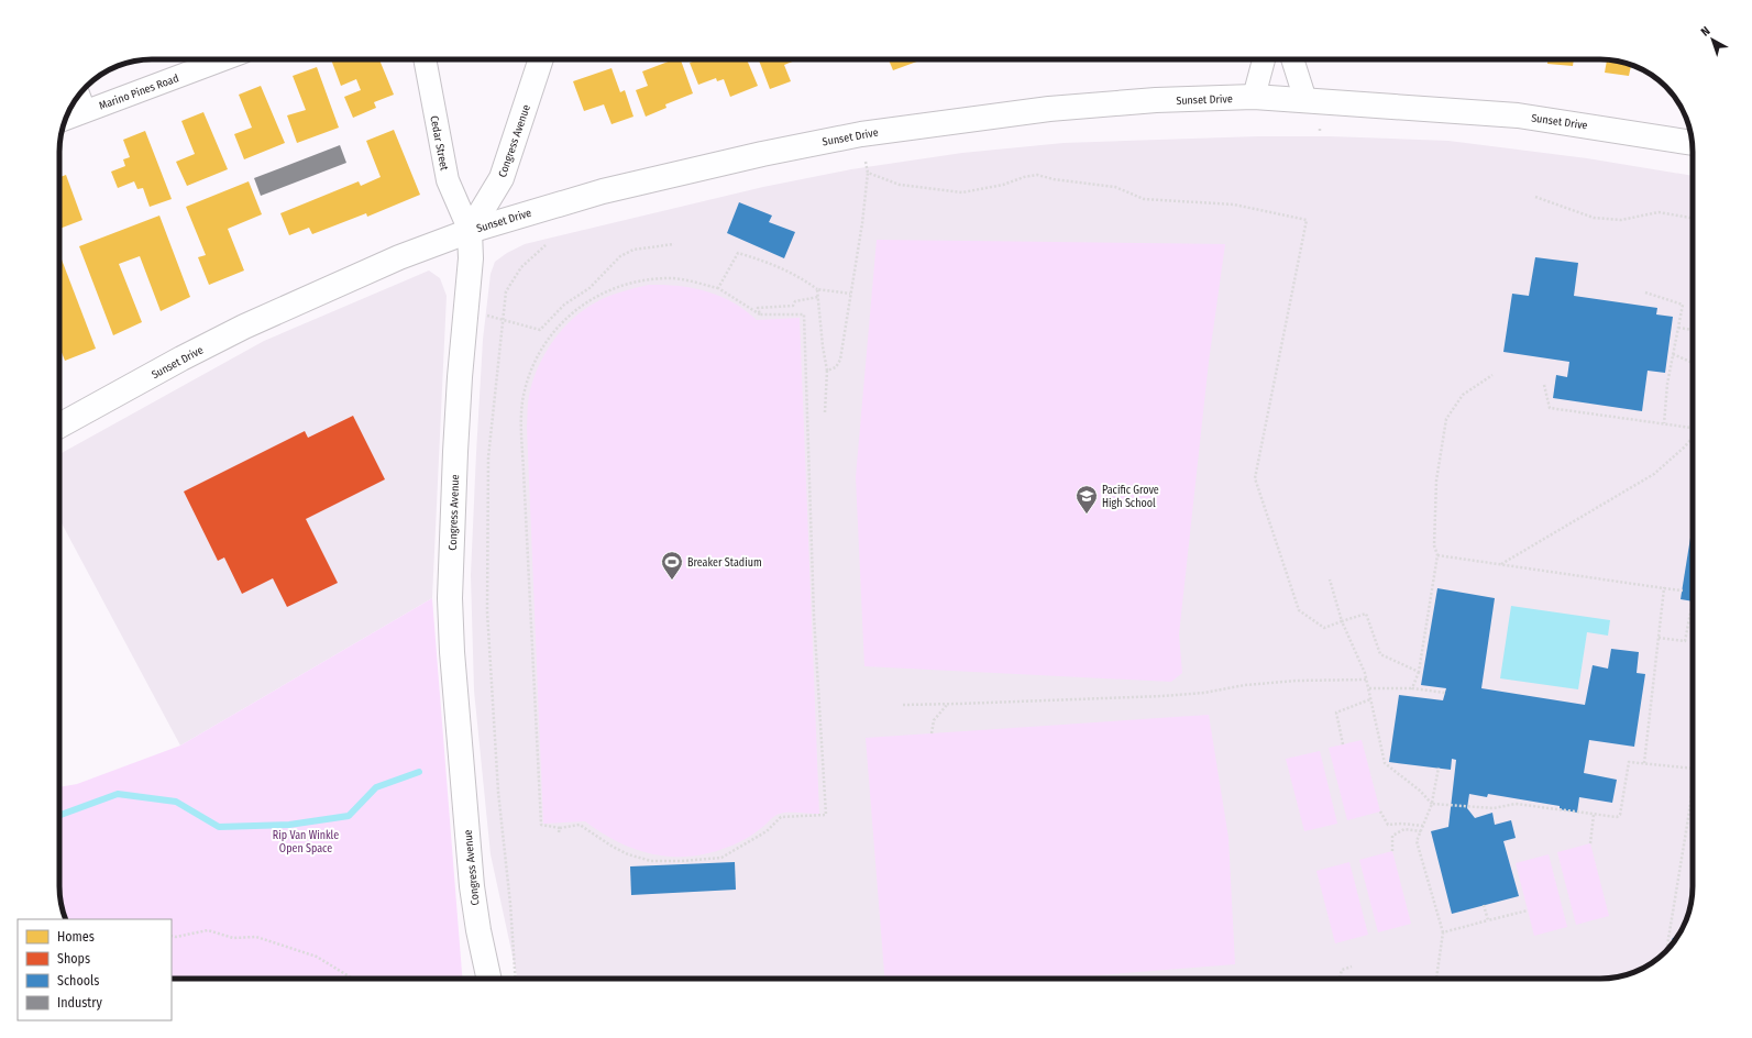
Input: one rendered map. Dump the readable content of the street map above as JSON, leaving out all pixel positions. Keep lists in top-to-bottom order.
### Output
{
  "streets": {
    "main road": ["Sunset Drive", "Congress Avenue"],
    "street": ["Marino Pines Road", "Cedar Street"]
  },
  "crossings": [
    ["Sunset Drive", "Congress Avenue"],
    ["Sunset Drive", "Cedar Street"],
    ["Congress Avenue", "Cedar Street"]
  ],
  "parks": ["Rip Van Winkle Open Space"],
  "places": {
    "school or university": ["Pacific Grove High School"],
    "sports": ["Breaker Stadium"]
  },
  "legend": [
    "Homes",
    "Shops",
    "Schools",
    "Industry"
  ],
  "north": "top left"
}
